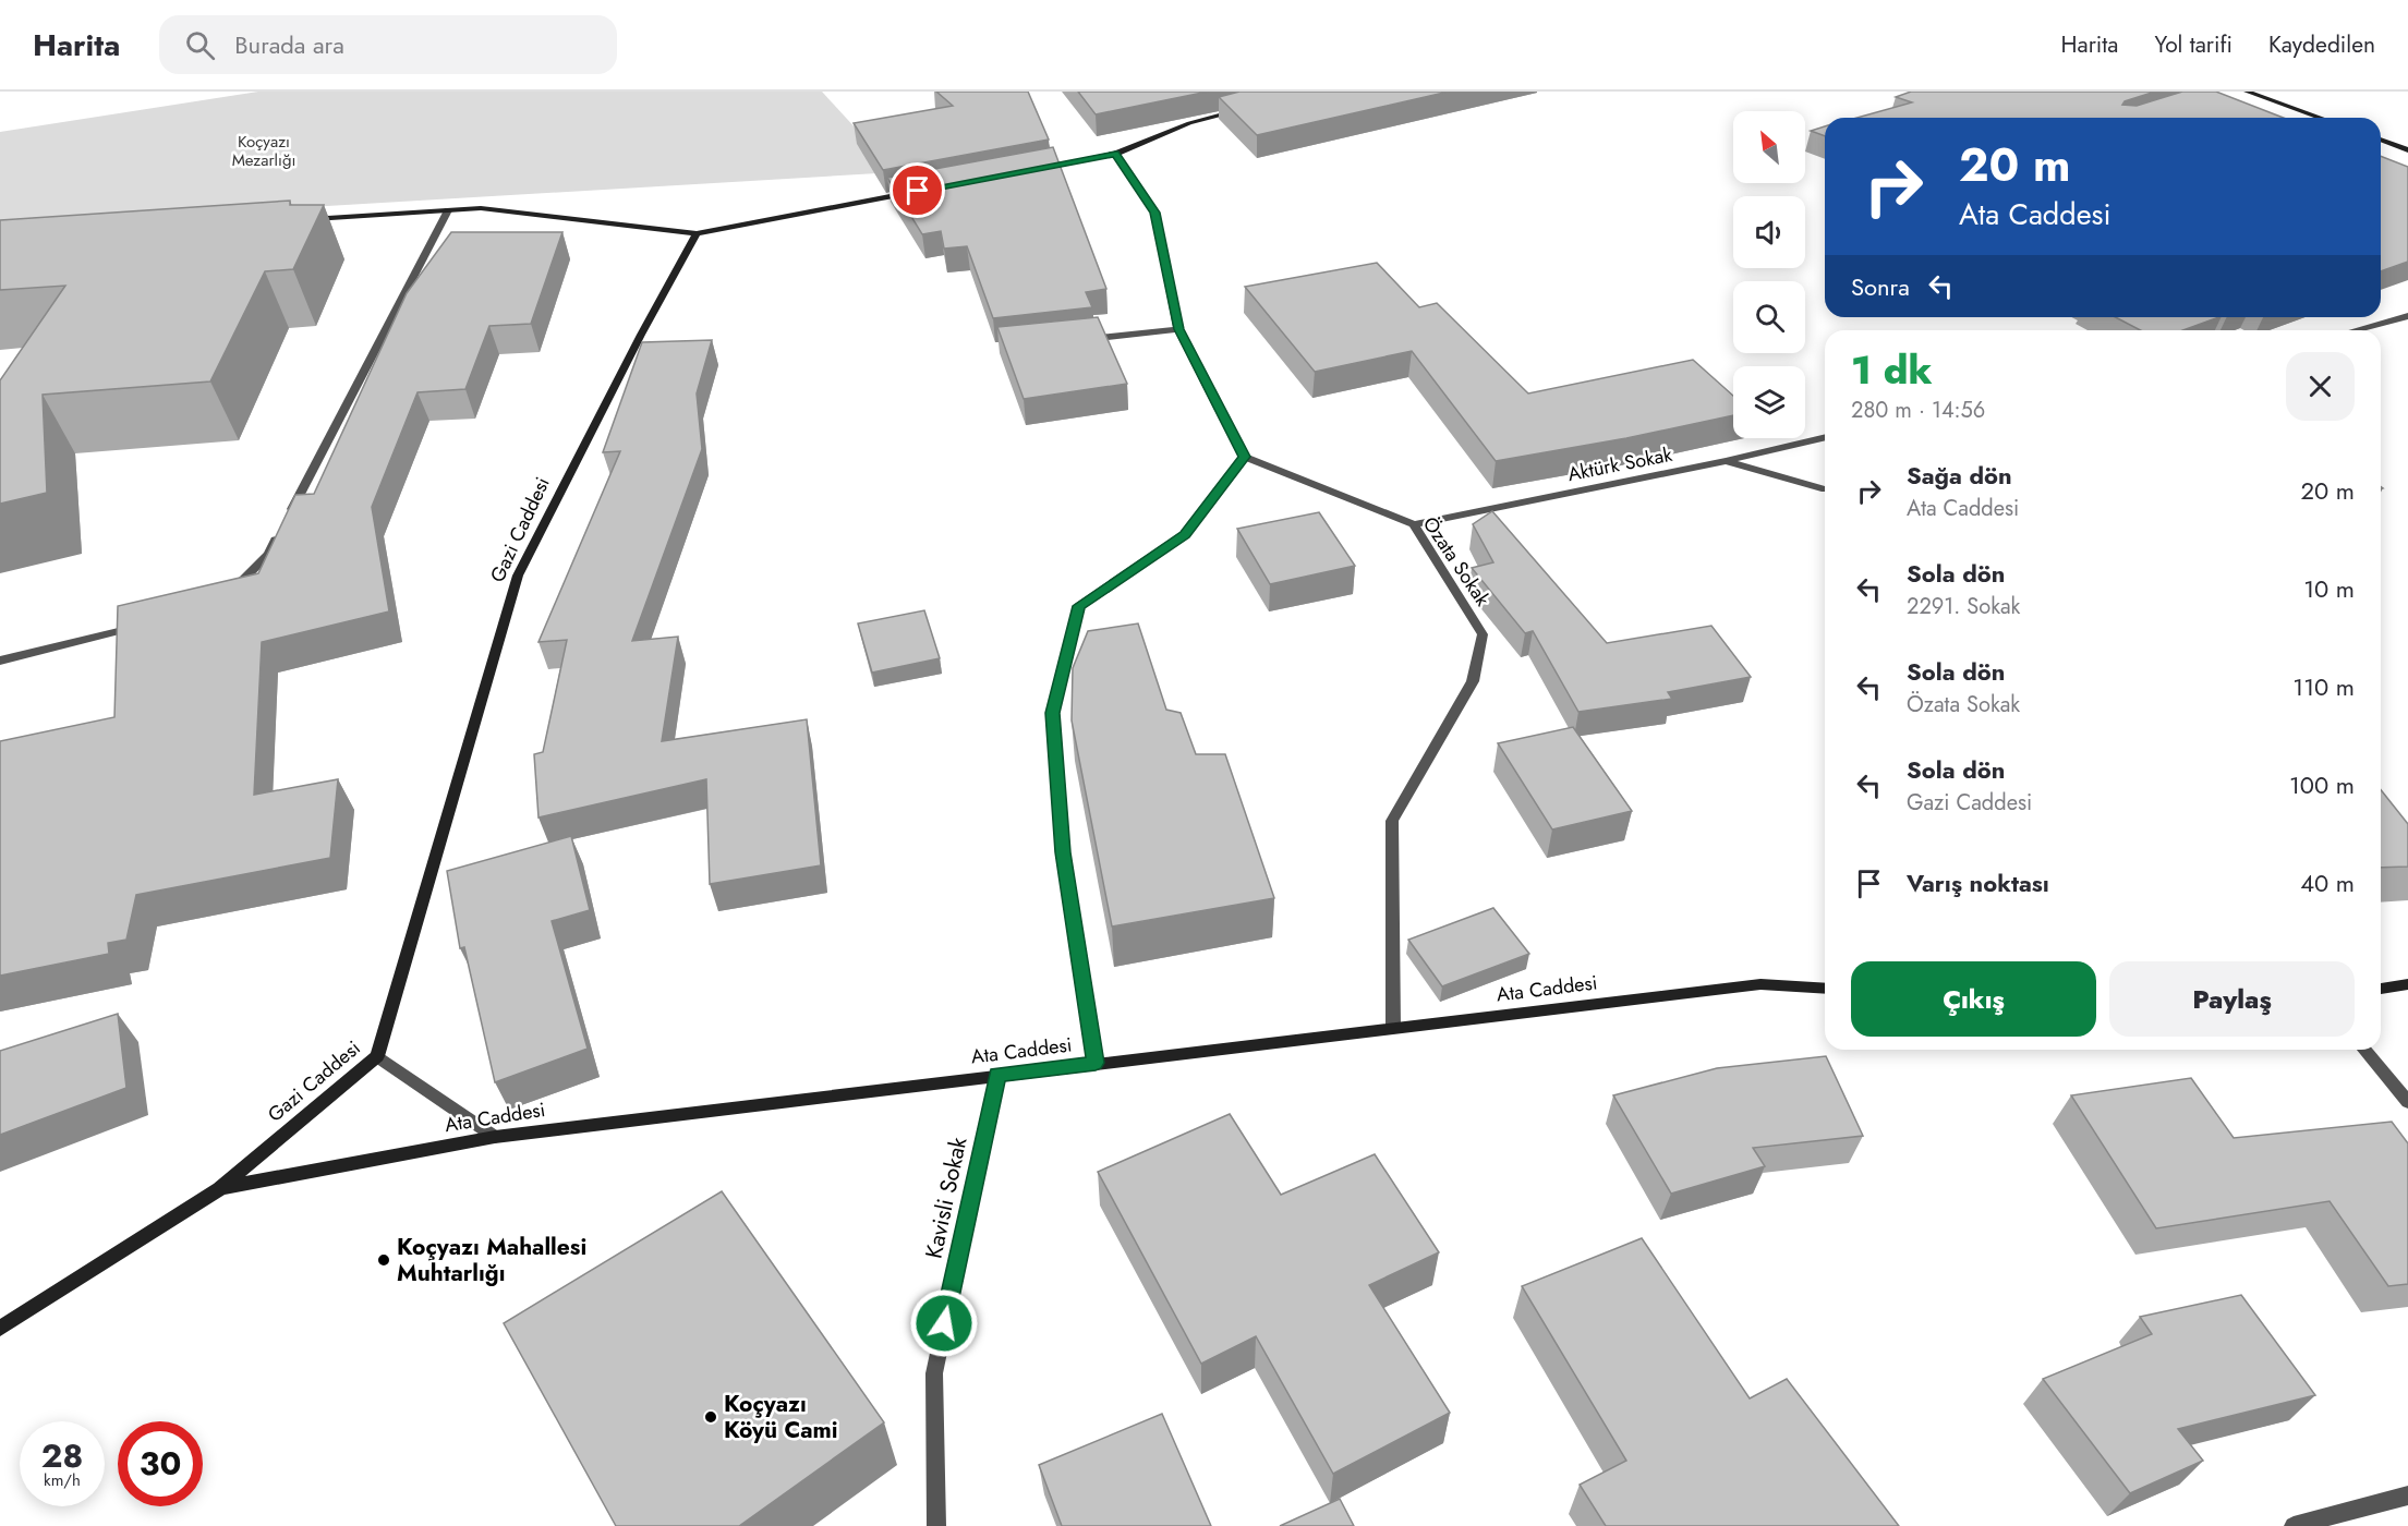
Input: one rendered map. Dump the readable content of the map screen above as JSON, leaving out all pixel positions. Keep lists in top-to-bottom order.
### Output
{
  "streets": {
    "street": [
      "Aktürk Sokak",
      "Gazi Caddesi",
      "Özata Sokak",
      "Ata Caddesi",
      "Kavisli Sokak"
    ]
  },
  "crossings": [
    ["Aktürk Sokak", "Özata Sokak"],
    ["Gazi Caddesi", "Ata Caddesi"],
    ["Özata Sokak", "Ata Caddesi"],
    ["Ata Caddesi", "Kavisli Sokak"]
  ],
  "parks": ["Koçyazı Mezarlığı"],
  "places": ["Koçyazı Mahallesi Muhtarlığı", "Koçyazı Köyü Cami"],
  "north": "top left",
  "page": {
    "header": "Harita",
    "search": "Burada ara",
    "nav": ["Harita", "Yol tarifi", "Kaydedilen"],
    "turn": ["20 m", "Ata Caddesi"],
    "then": "Sonra",
    "heading": ["1 dk", "280 m · 14:56"],
    "list": [
      {
        "name": "Sağa dön",
        "note": "Ata Caddesi",
        "value": "20 m"
      },
      {
        "name": "Sola dön",
        "note": "2291. Sokak",
        "value": "10 m"
      },
      {
        "name": "Sola dön",
        "note": "Özata Sokak",
        "value": "110 m"
      },
      {
        "name": "Sola dön",
        "note": "Gazi Caddesi",
        "value": "100 m"
      },
      {
        "name": "Varış noktası",
        "value": "40 m"
      }
    ],
    "buttons": ["Çıkış", "Paylaş"],
    "speed": "28 km/h",
    "limit": "30"
  }
}
